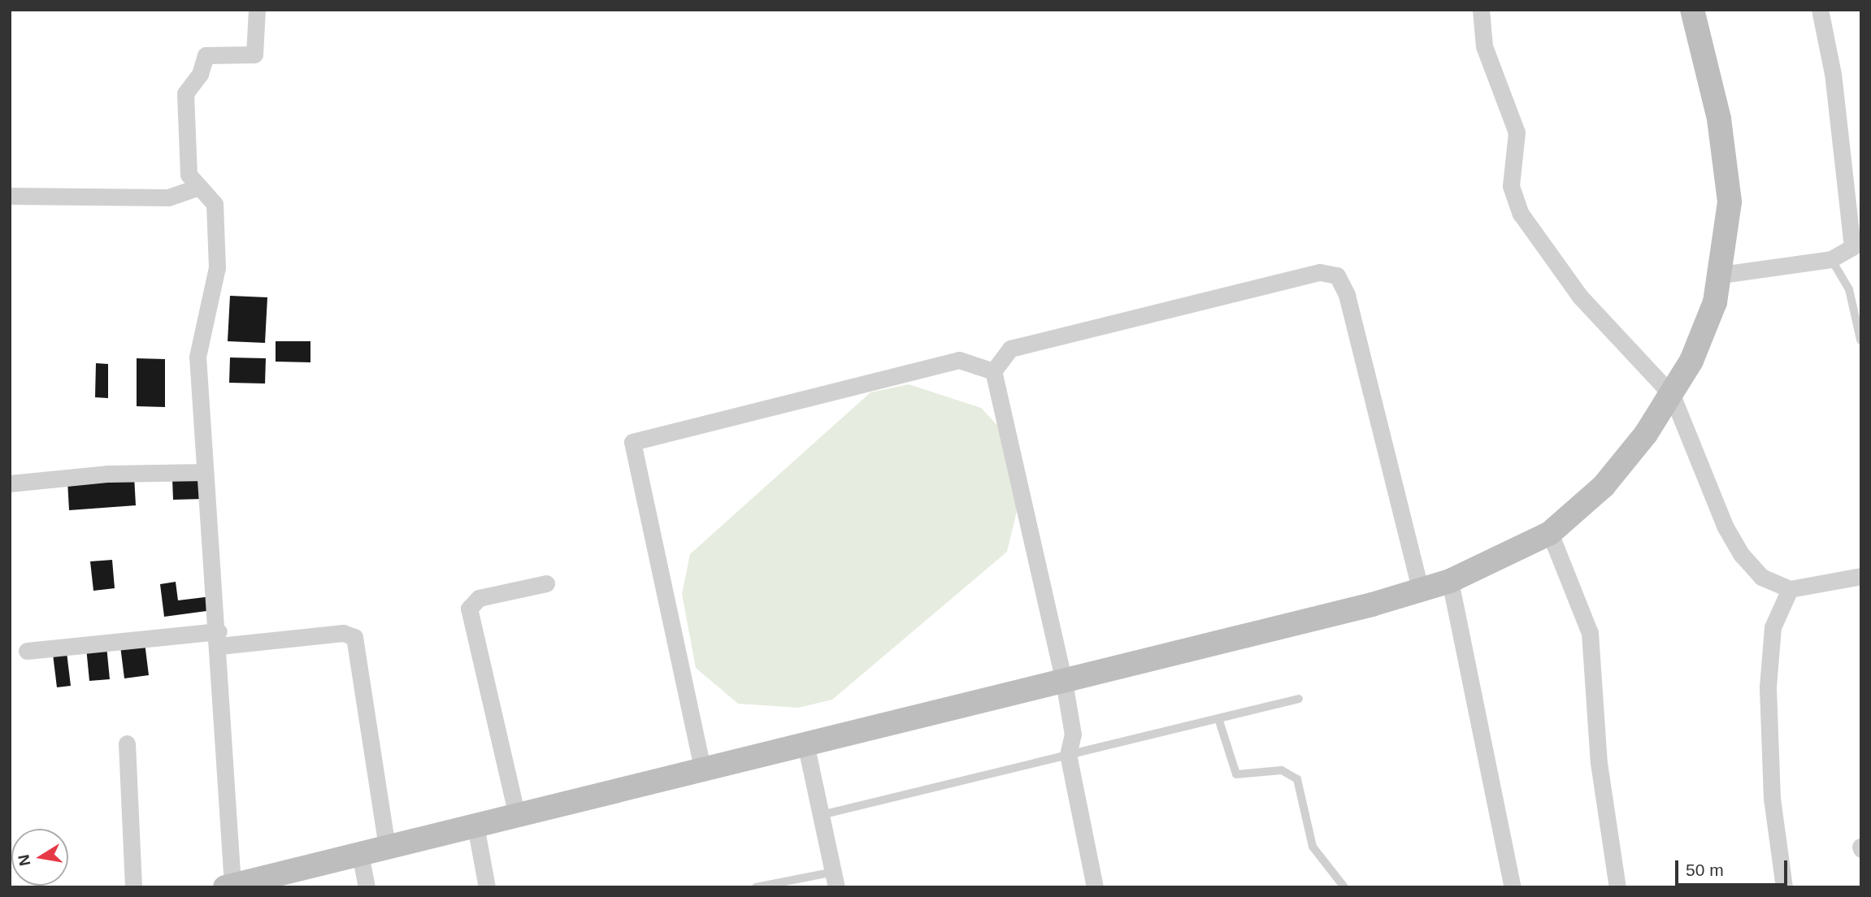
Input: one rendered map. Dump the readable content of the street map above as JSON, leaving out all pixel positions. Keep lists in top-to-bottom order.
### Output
{
  "scale_bar": "50 m",
  "north": "left"
}
